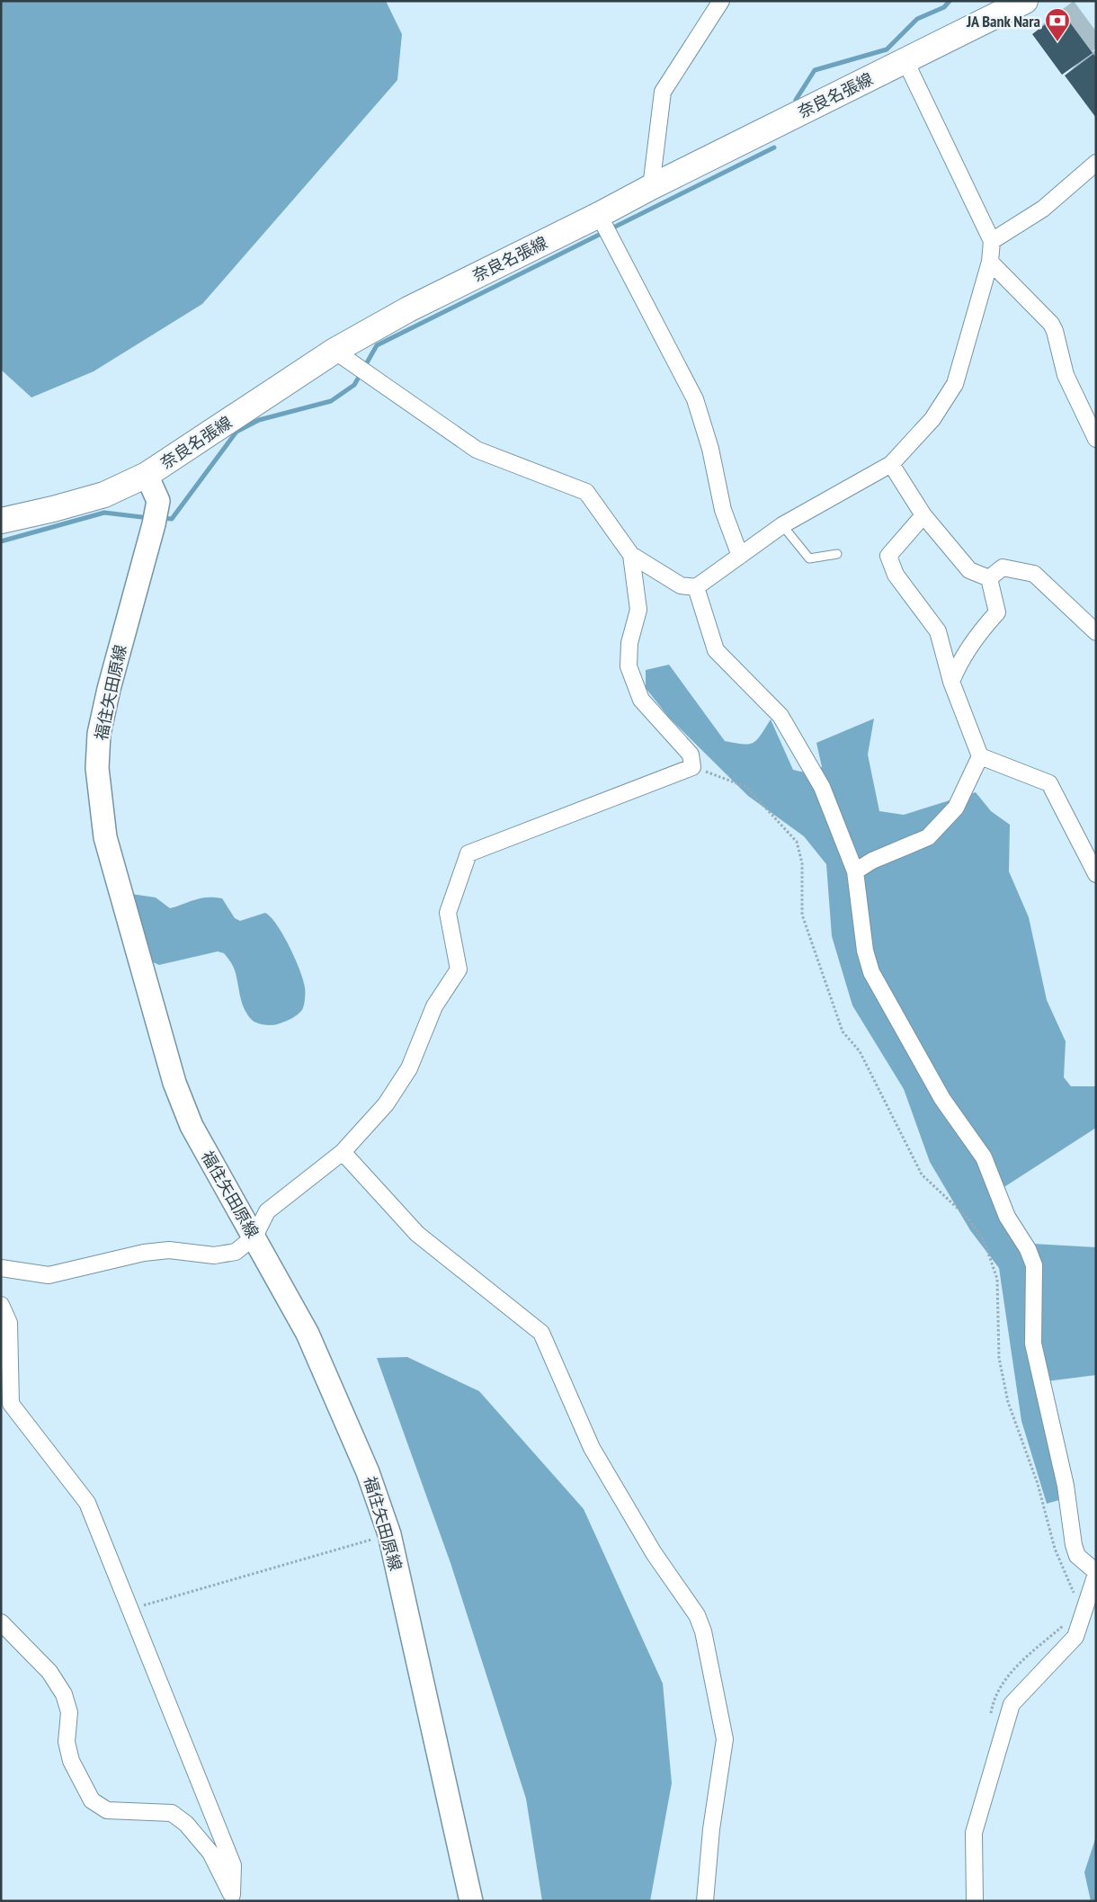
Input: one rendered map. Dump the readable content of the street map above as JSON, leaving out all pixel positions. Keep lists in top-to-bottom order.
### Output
{
  "streets": {
    "main road": ["奈良名張線", "福住矢田原線"]
  },
  "crossings": [
    ["奈良名張線", "福住矢田原線"]
  ],
  "places": {
    "bank": ["JA Bank Nara"]
  }
}
